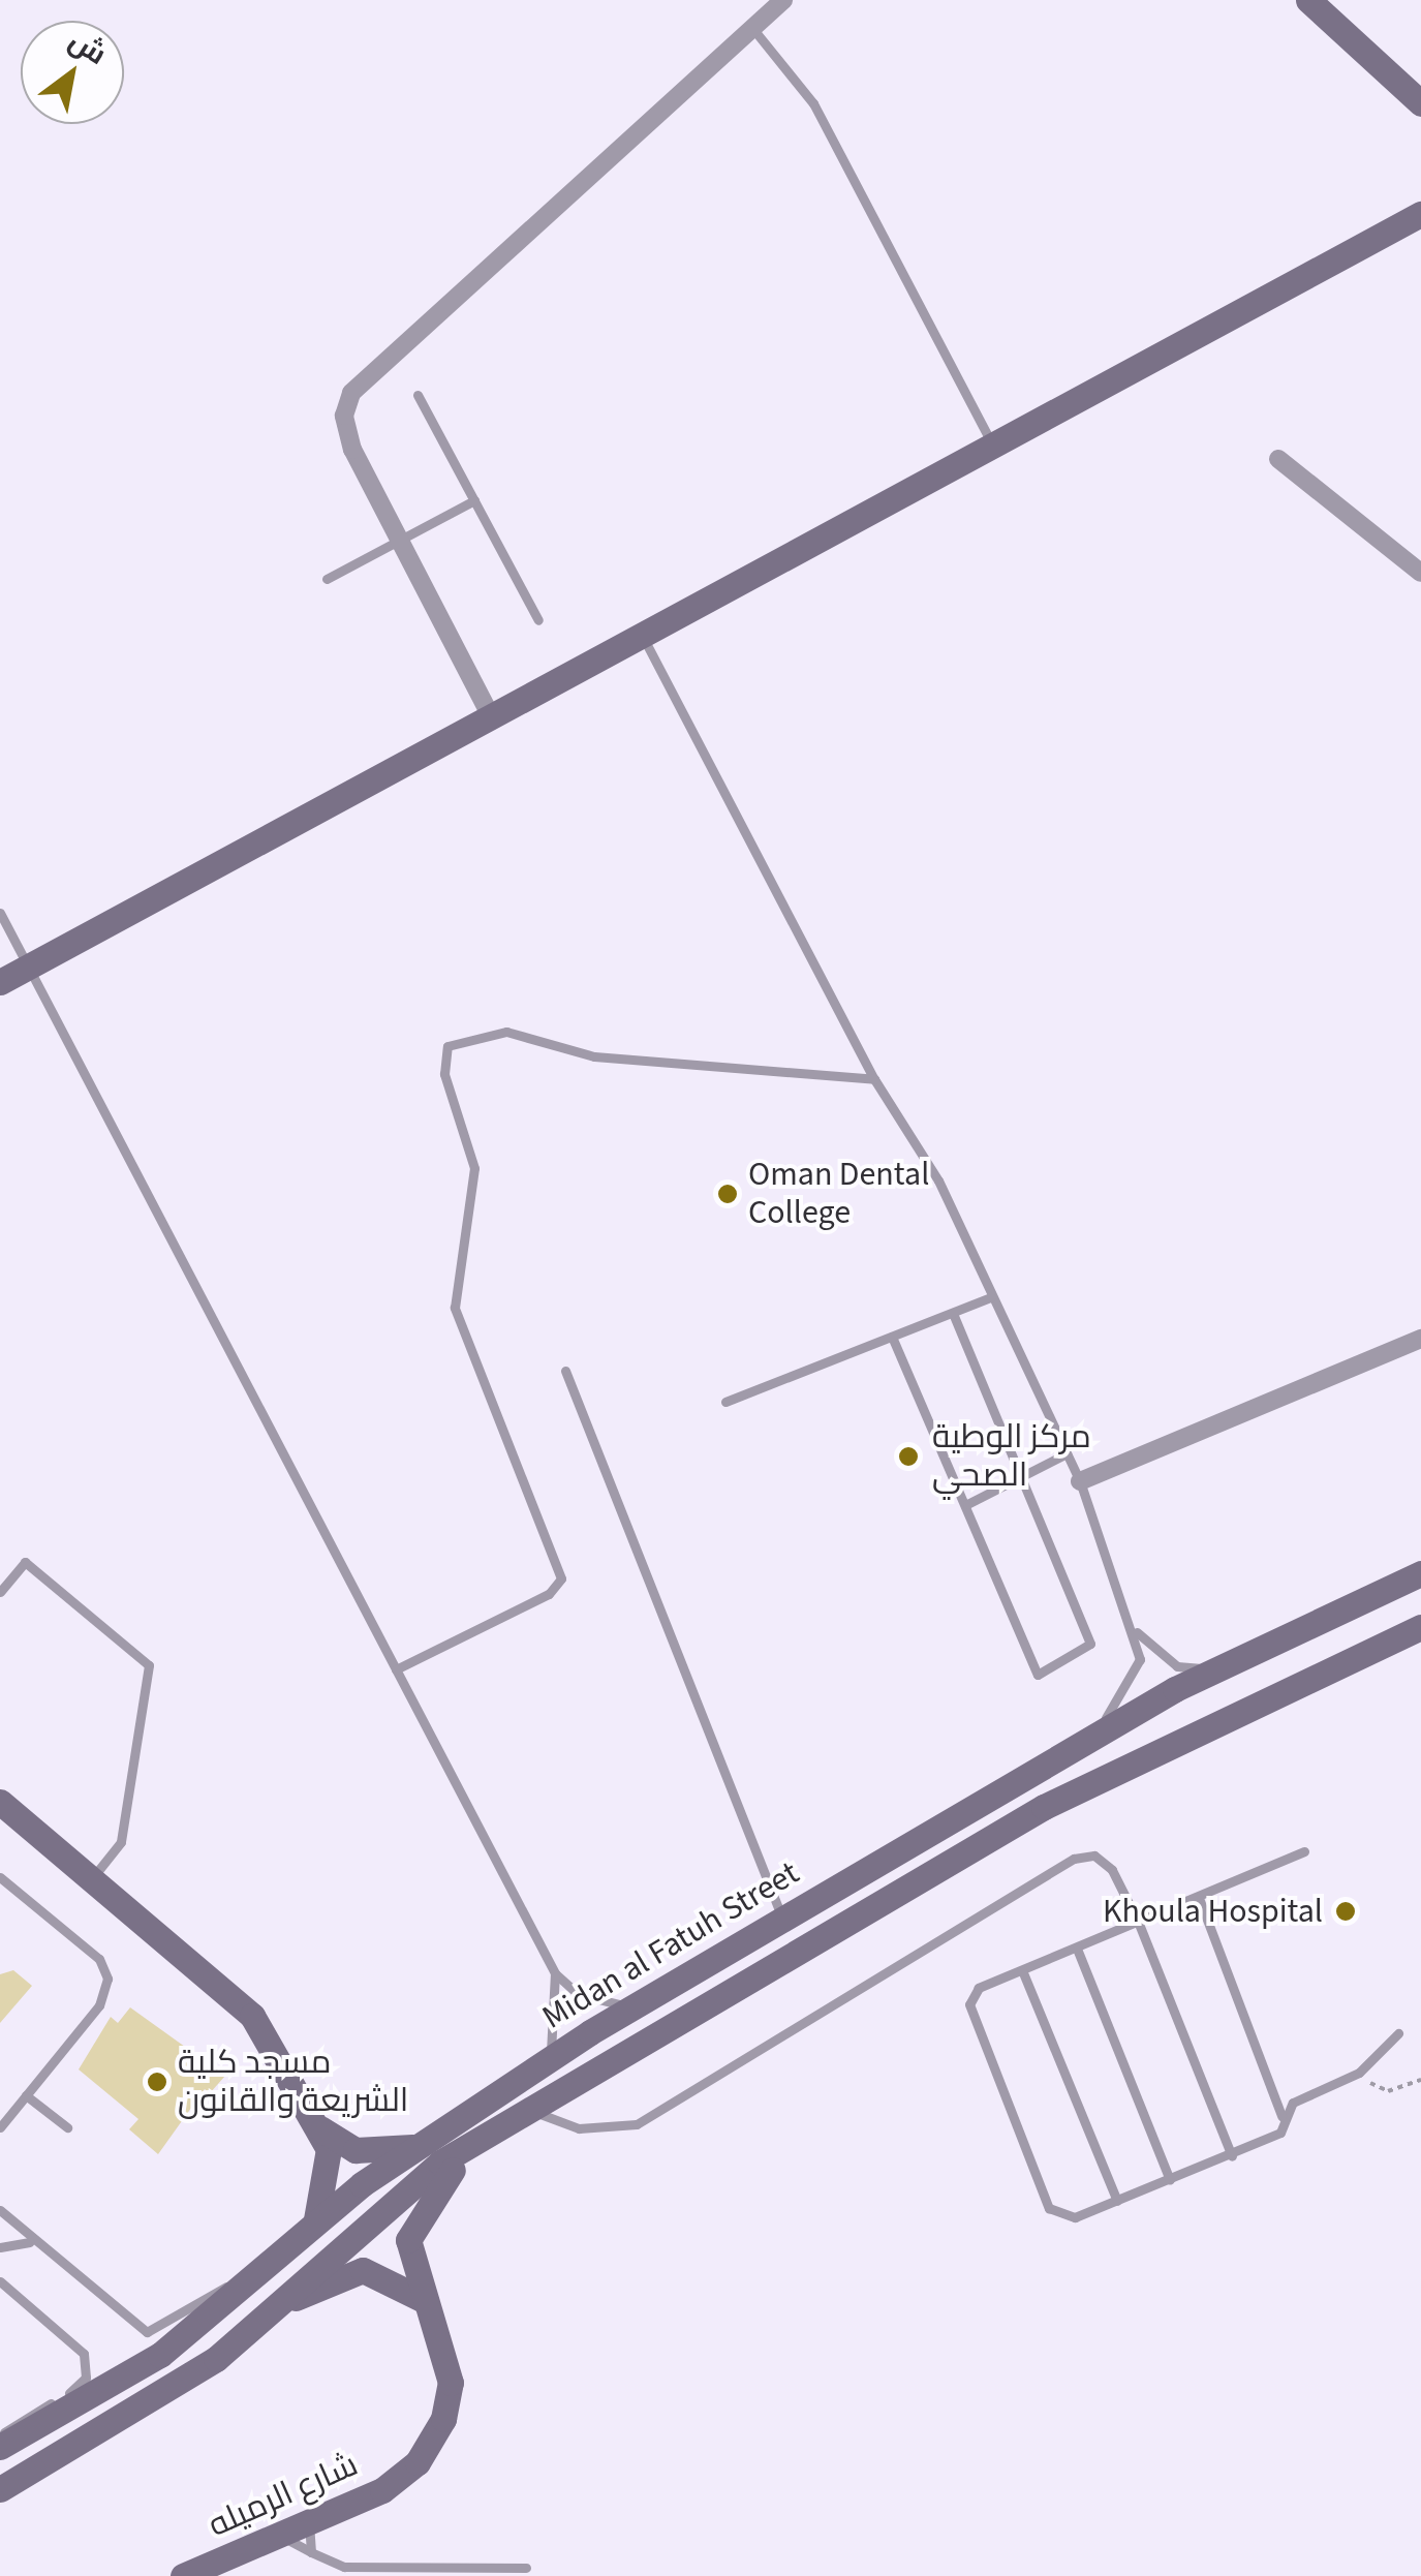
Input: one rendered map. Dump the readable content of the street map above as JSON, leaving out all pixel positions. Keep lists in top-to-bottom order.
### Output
{
  "streets": {
    "main road": ["Midan al Fatuh Street", "شارع الرميله"]
  },
  "places": [
    "Oman Dental College",
    "مركز الوطية الصحي",
    "Khoula Hospital",
    "مسجد كلية الشريعة والقانون"
  ],
  "north": "top right"
}
